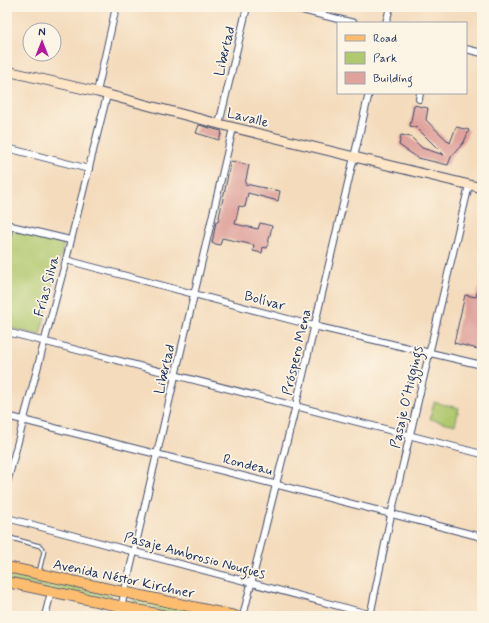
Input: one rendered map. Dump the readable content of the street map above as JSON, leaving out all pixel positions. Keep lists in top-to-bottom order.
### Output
{
  "streets": {
    "main road": ["Avenida Néstor Kirchner"],
    "street": [
      "Libertad",
      "Lavalle",
      "Frías Silva",
      "Bolívar",
      "Próspero Mena",
      "Pasaje O´Higgings",
      "Rondeau",
      "Pasaje Ambrosio Nougues"
    ]
  },
  "crossings": [
    ["Libertad", "Lavalle"],
    ["Libertad", "Bolívar"],
    ["Libertad", "Rondeau"],
    ["Libertad", "Pasaje Ambrosio Nougues"],
    ["Libertad", "Avenida Néstor Kirchner"],
    ["Lavalle", "Frías Silva"],
    ["Lavalle", "Próspero Mena"],
    ["Lavalle", "Pasaje O´Higgings"],
    ["Frías Silva", "Bolívar"],
    ["Frías Silva", "Rondeau"],
    ["Bolívar", "Próspero Mena"],
    ["Bolívar", "Pasaje O´Higgings"],
    ["Próspero Mena", "Rondeau"],
    ["Próspero Mena", "Pasaje Ambrosio Nougues"],
    ["Pasaje O´Higgings", "Rondeau"],
    ["Pasaje O´Higgings", "Pasaje Ambrosio Nougues"]
  ],
  "legend": ["Road", "Park", "Building"],
  "north": "top"
}
